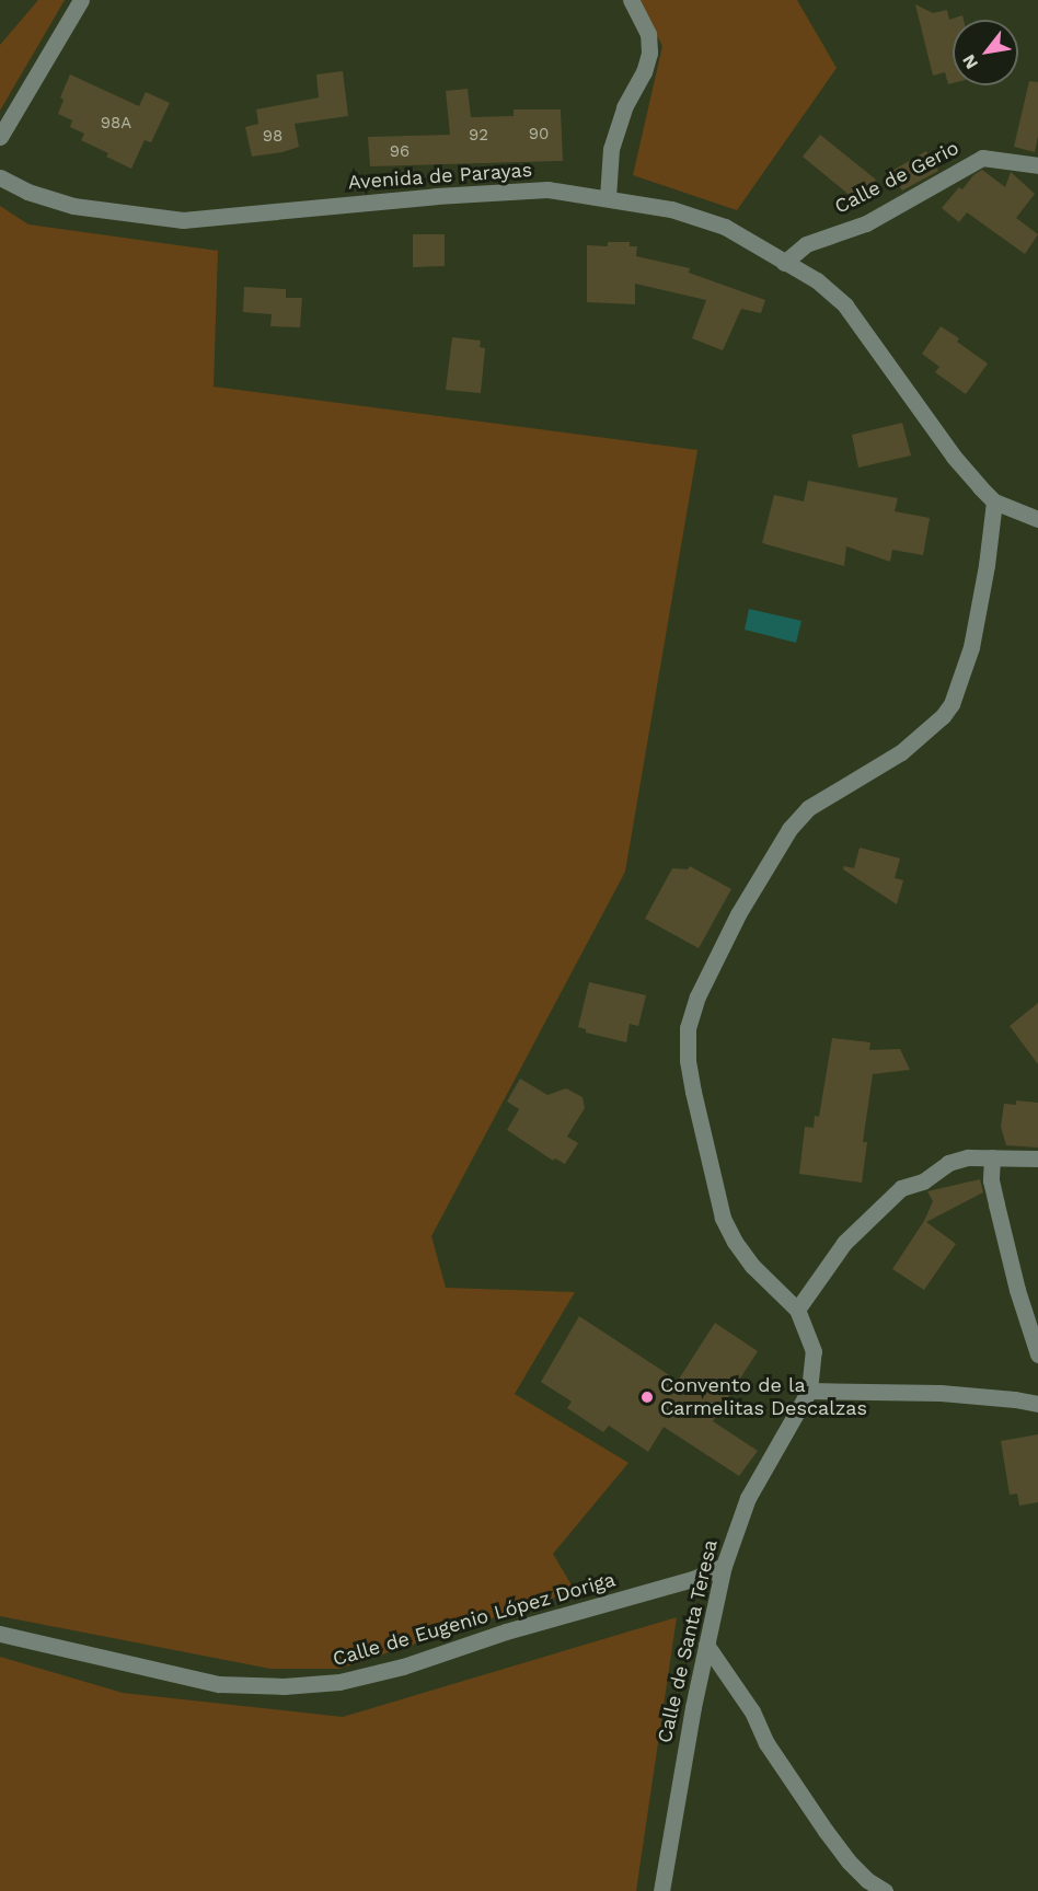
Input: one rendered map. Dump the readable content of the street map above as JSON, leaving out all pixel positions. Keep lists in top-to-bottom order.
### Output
{
  "streets": {
    "street": [
      "Avenida de Parayas",
      "Calle de Gerio",
      "Calle de Eugenio López Doriga",
      "Calle de Santa Teresa"
    ]
  },
  "crossings": [
    ["Avenida de Parayas", "Calle de Gerio"],
    ["Avenida de Parayas", "Calle de Santa Teresa"],
    ["Calle de Eugenio López Doriga", "Calle de Santa Teresa"]
  ],
  "places": ["Convento de la Carmelitas Descalzas"],
  "house_numbers": [
    "98A",
    "90",
    "92",
    "98",
    "96"
  ],
  "north": "bottom left"
}
